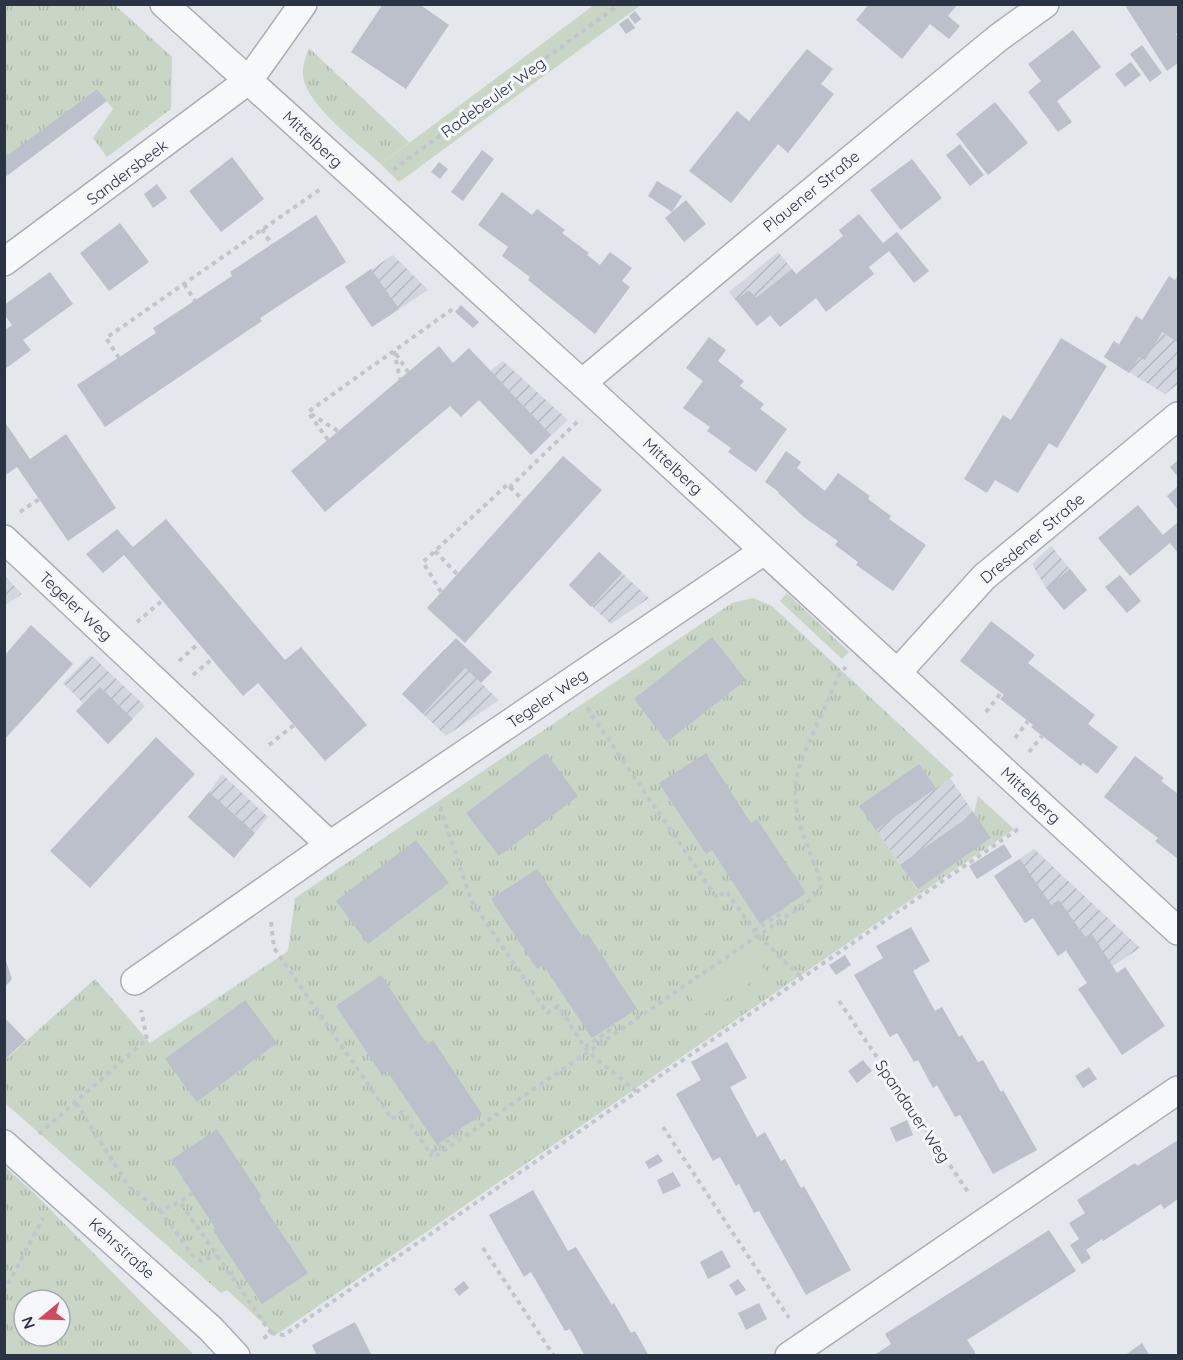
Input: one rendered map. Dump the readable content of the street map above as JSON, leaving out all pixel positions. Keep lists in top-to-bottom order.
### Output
{
  "streets": {
    "street": [
      "Mittelberg",
      "Sandersbeek",
      "Plauener Straße",
      "Dresdener Straße",
      "Tegeler Weg",
      "Kehrstraße"
    ],
    "path": ["Radebeuler Weg", "Spandauer Weg"]
  },
  "crossings": [
    ["Radebeuler Weg", "Mittelberg"],
    ["Mittelberg", "Sandersbeek"],
    ["Mittelberg", "Plauener Straße"],
    ["Mittelberg", "Dresdener Straße"],
    ["Mittelberg", "Tegeler Weg"]
  ],
  "north": "left"
}
